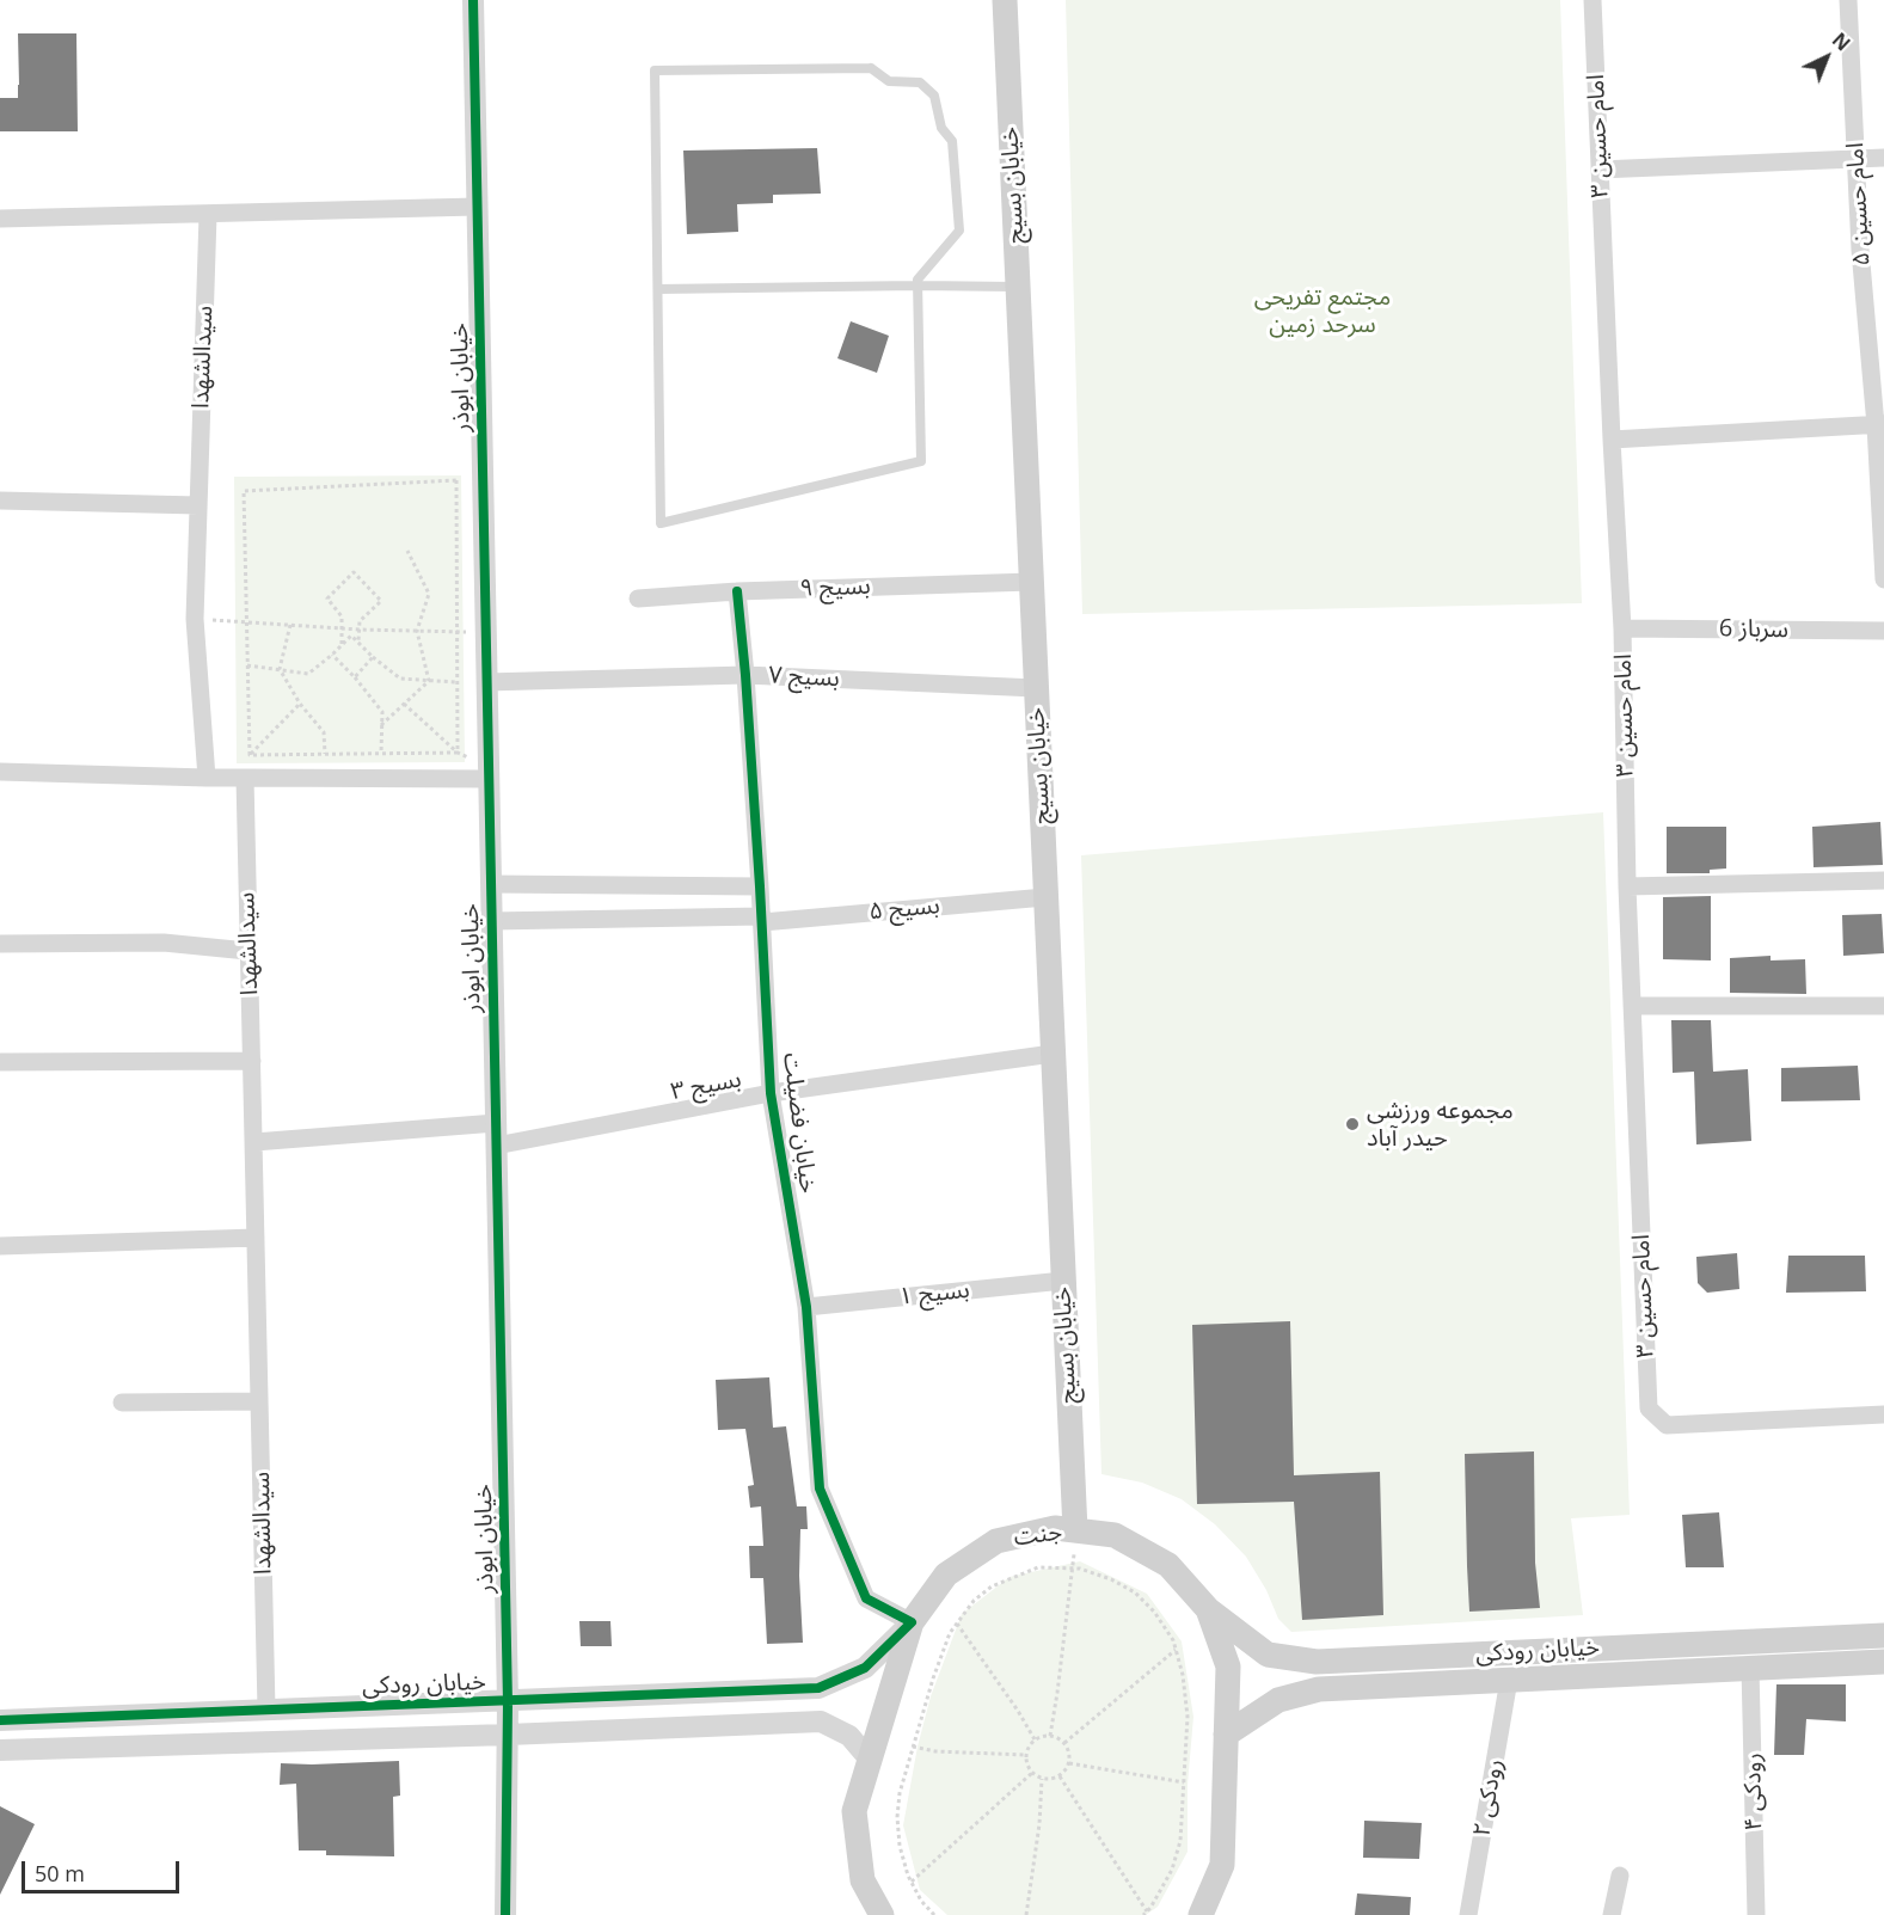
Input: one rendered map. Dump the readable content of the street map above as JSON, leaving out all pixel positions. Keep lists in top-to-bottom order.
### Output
{
  "streets": {
    "main road": ["خیابان بسیج", "جنت", "خیابان رودکی"],
    "street": [
      "امام حسین ۳",
      "امام حسین ۵",
      "سیدالشهدا",
      "خیابان ابوذر",
      "بسیج ۹",
      "سرباز 6",
      "بسیج ۷",
      "بسیج ۵",
      "بسیج ۳",
      "خیابان فضیلت",
      "بسیج ۱",
      "رودکی ۴",
      "رودکی ۲"
    ]
  },
  "crossings": [
    ["امام حسین ۳", "سرباز 6"],
    ["خیابان بسیج", "بسیج ۹"],
    ["خیابان بسیج", "بسیج ۷"],
    ["خیابان بسیج", "بسیج ۵"],
    ["خیابان بسیج", "بسیج ۳"],
    ["خیابان بسیج", "بسیج ۱"],
    ["خیابان بسیج", "جنت"],
    ["سیدالشهدا", "خیابان رودکی"],
    ["خیابان ابوذر", "بسیج ۷"],
    ["خیابان ابوذر", "بسیج ۵"],
    ["خیابان ابوذر", "بسیج ۳"],
    ["خیابان ابوذر", "خیابان رودکی"],
    ["بسیج ۹", "خیابان فضیلت"],
    ["بسیج ۷", "خیابان فضیلت"],
    ["بسیج ۵", "خیابان فضیلت"],
    ["بسیج ۳", "خیابان فضیلت"],
    ["خیابان فضیلت", "بسیج ۱"],
    ["خیابان فضیلت", "جنت"],
    ["خیابان فضیلت", "خیابان رودکی"],
    ["جنت", "خیابان رودکی"],
    ["خیابان رودکی", "رودکی ۴"],
    ["خیابان رودکی", "رودکی ۲"]
  ],
  "parks": ["مجتمع تفریحی سرحد زمین"],
  "places": ["مجموعه ورزشی حیدر آباد"],
  "scale_bar": "50 m",
  "north": "top right"
}
